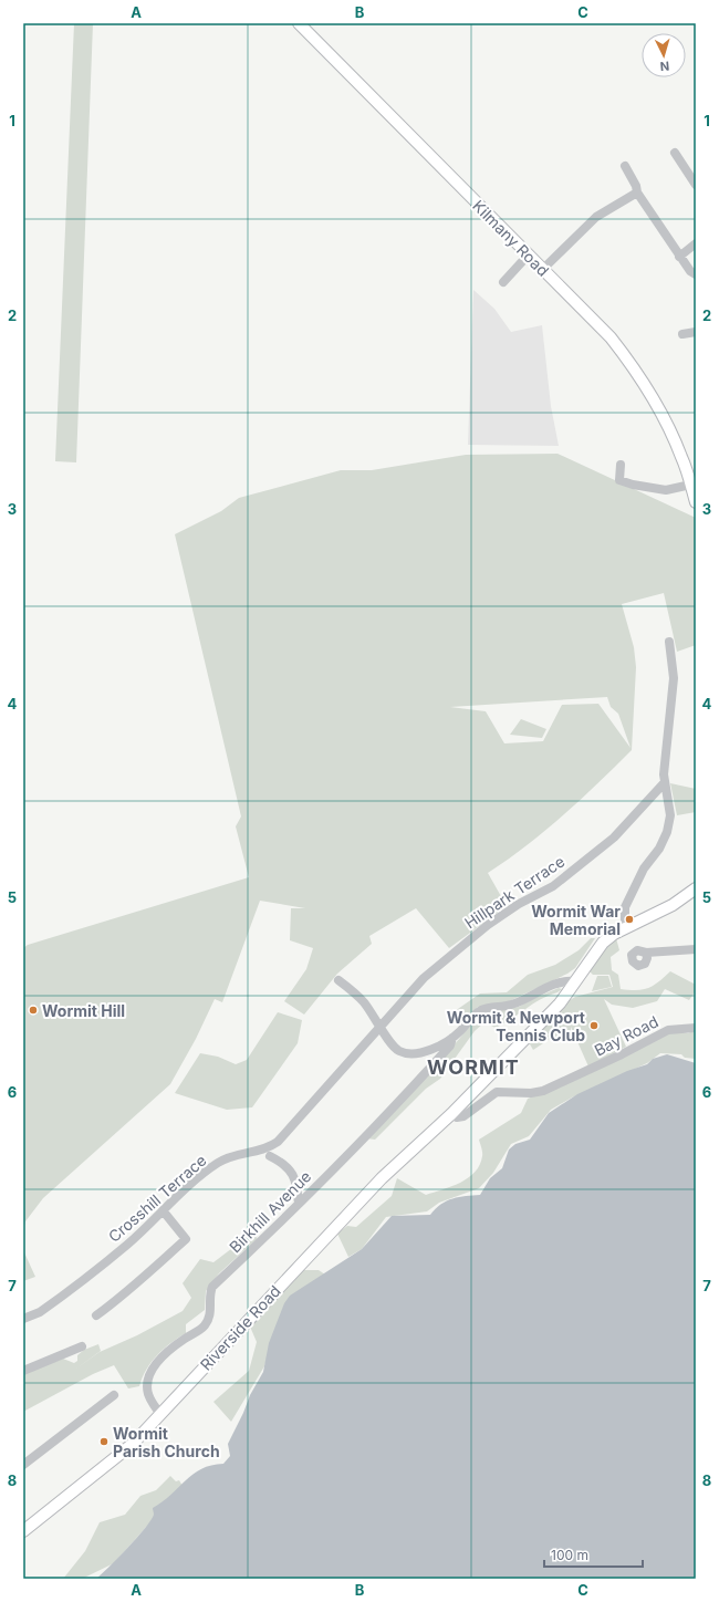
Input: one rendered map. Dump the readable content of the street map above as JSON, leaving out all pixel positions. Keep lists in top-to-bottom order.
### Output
{
  "streets": {
    "main road": ["Kilmany Road", "Riverside Road"],
    "street": [
      "Hillpark Terrace",
      "Bay Road",
      "Crosshill Terrace",
      "Birkhill Avenue"
    ]
  },
  "crossings": [
    ["Hillpark Terrace", "Crosshill Terrace"],
    ["Bay Road", "Riverside Road"],
    ["Birkhill Avenue", "Riverside Road"]
  ],
  "districts": ["WORMIT"],
  "places": [
    "Wormit War Memorial",
    "Wormit Hill",
    "Wormit & Newport Tennis Club",
    "Wormit Parish Church"
  ],
  "scale_bar": "100 m",
  "north": "bottom",
  "grid": {
    "columns": ["A", "B", "C"],
    "rows": [
      "1",
      "2",
      "3",
      "4",
      "5",
      "6",
      "7",
      "8"
    ]
  }
}
